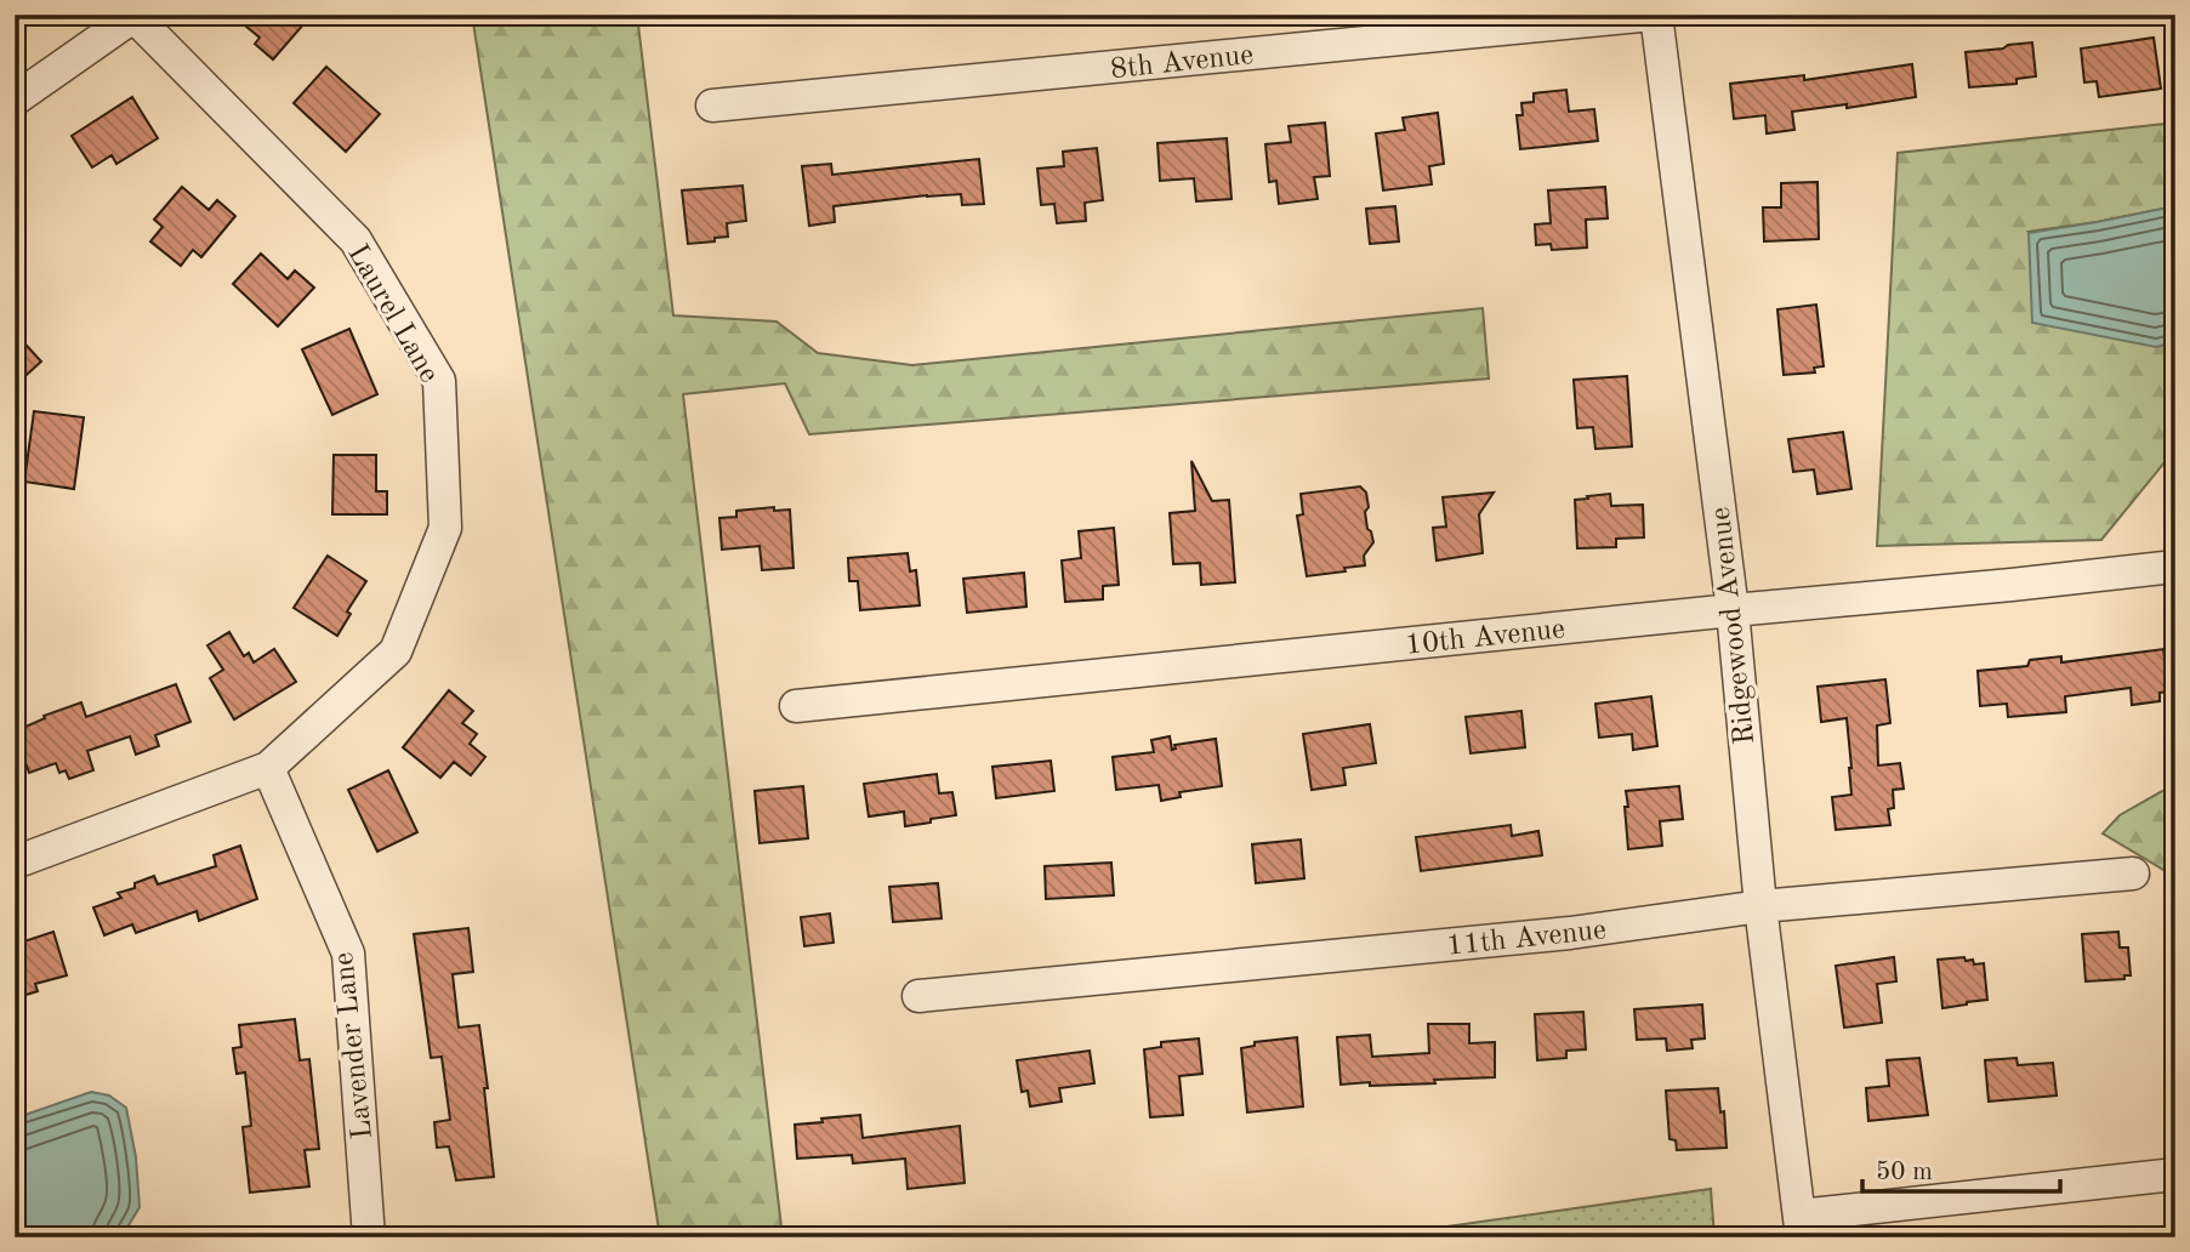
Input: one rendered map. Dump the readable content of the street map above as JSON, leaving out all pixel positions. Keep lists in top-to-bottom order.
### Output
{
  "streets": {
    "street": [
      "8th Avenue",
      "Laurel Lane",
      "Ridgewood Avenue",
      "10th Avenue",
      "11th Avenue",
      "Lavender Lane"
    ]
  },
  "crossings": [
    ["8th Avenue", "Ridgewood Avenue"],
    ["Laurel Lane", "Lavender Lane"],
    ["Ridgewood Avenue", "10th Avenue"],
    ["Ridgewood Avenue", "11th Avenue"]
  ],
  "scale_bar": "50 m"
}
